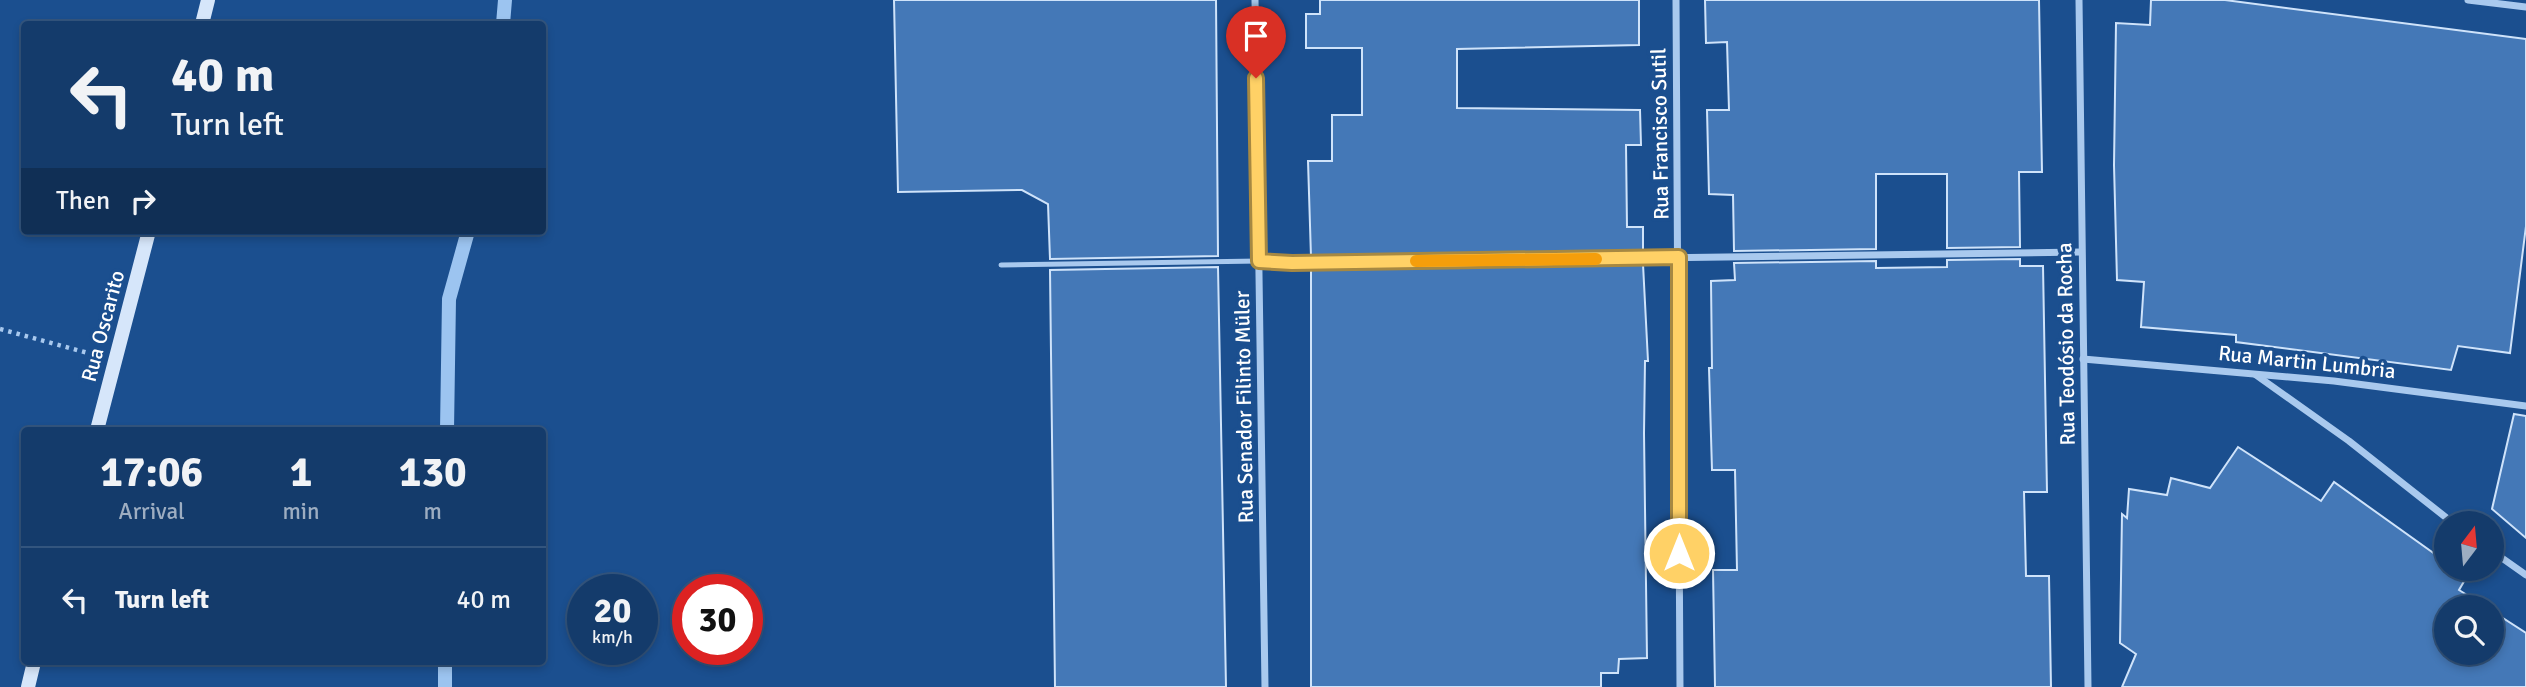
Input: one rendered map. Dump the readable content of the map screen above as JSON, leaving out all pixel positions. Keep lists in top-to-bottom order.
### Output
{
  "streets": {
    "main road": ["Rua Oscarito"],
    "street": [
      "Rua Francisco Sutil",
      "Rua Teodósio da Rocha",
      "Rua Martin Lumbria",
      "Rua Senador Filinto Müler"
    ]
  },
  "crossings": [
    ["Rua Teodósio da Rocha", "Rua Martin Lumbria"]
  ],
  "north": "top",
  "page": {
    "turn": ["40 m", "Turn left"],
    "then": "Then",
    "eta": [
      "17:06",
      "Arrival",
      "1",
      "min",
      "130",
      "m"
    ],
    "list": [
      {
        "name": "Turn left",
        "value": "40 m"
      }
    ],
    "speed": "20 km/h",
    "limit": "30"
  }
}
